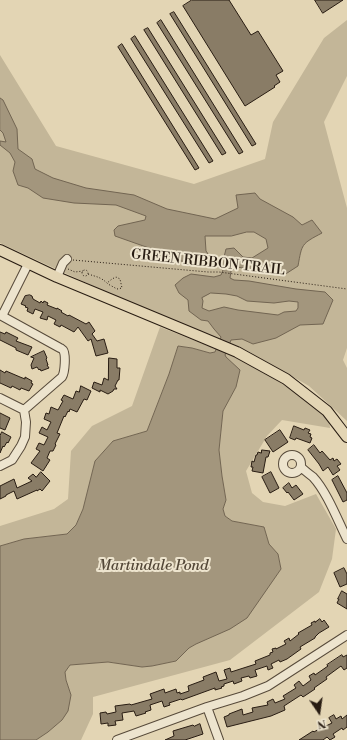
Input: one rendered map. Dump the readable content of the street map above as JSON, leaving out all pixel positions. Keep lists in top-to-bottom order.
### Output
{
  "streets": {
    "path": ["GREEN RIBBON TRAIL"]
  },
  "water": ["Martindale Pond"],
  "north": "bottom"
}
